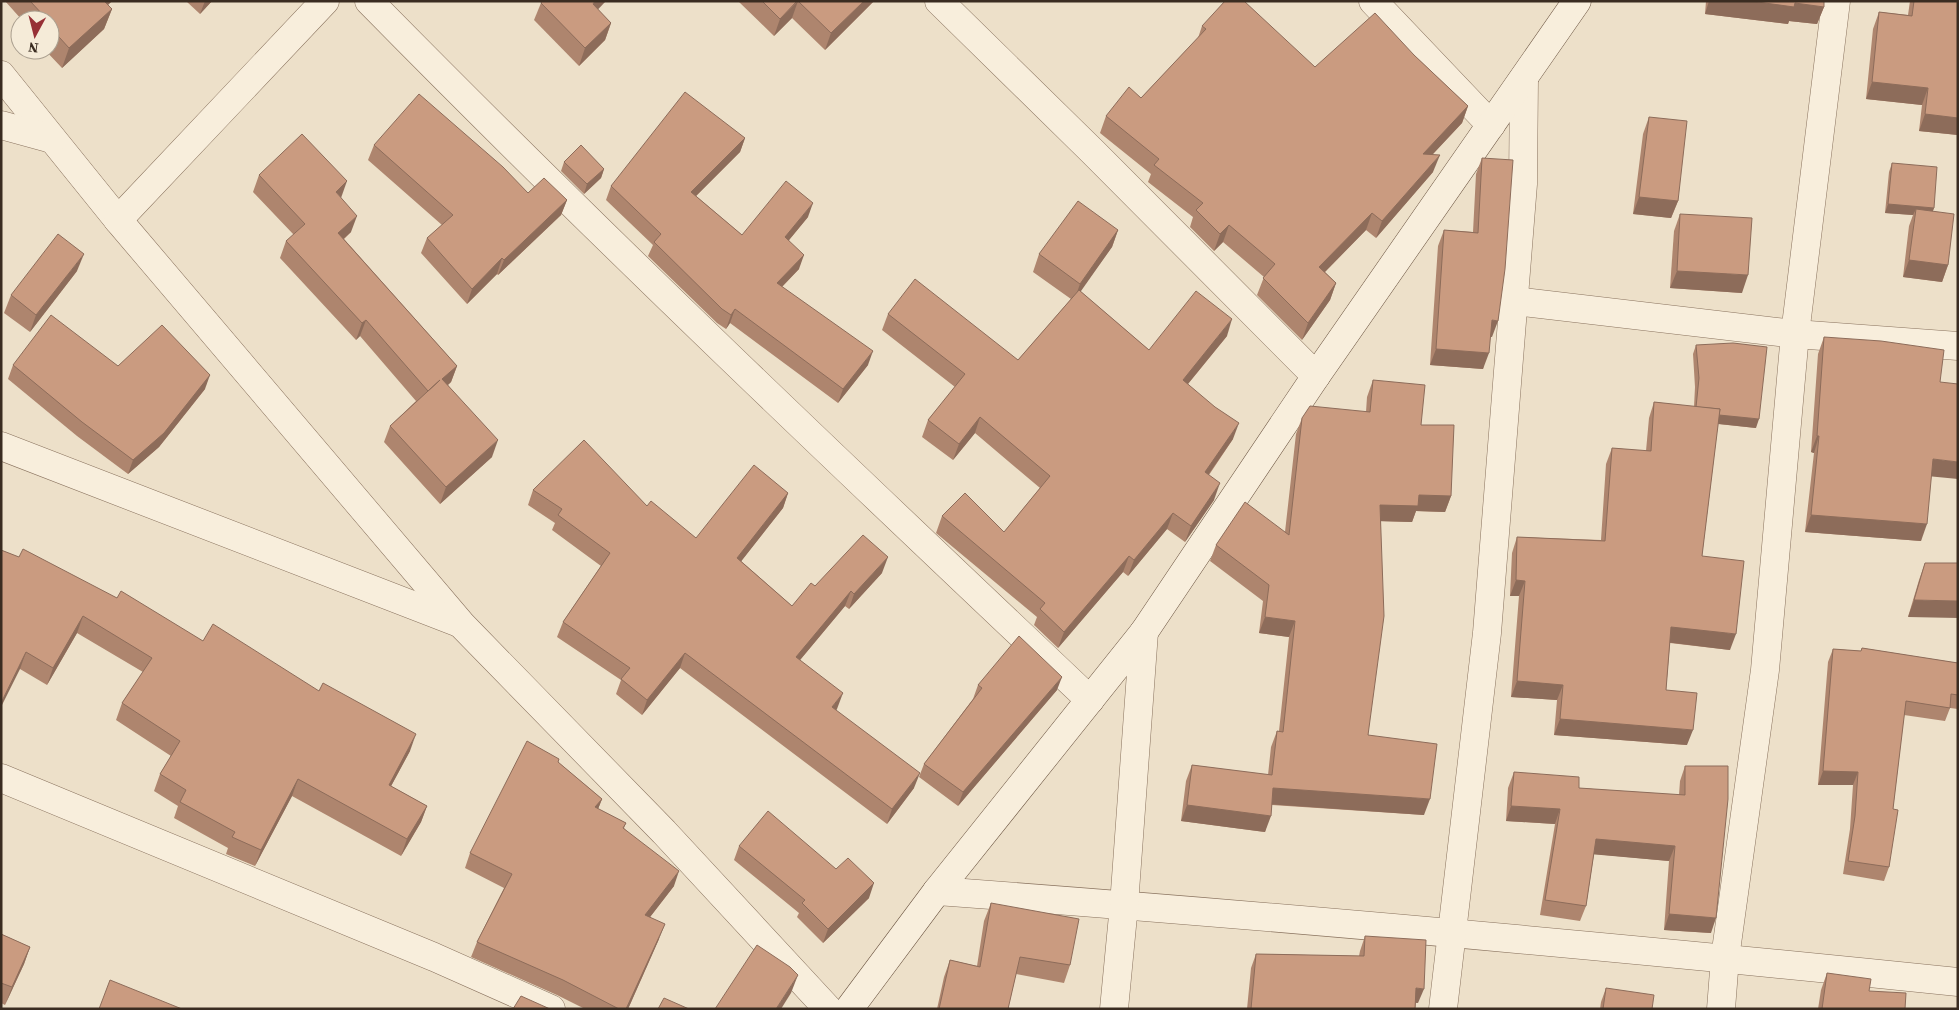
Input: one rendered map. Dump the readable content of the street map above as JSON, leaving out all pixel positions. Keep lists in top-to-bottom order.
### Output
{
  "north": "bottom"
}
